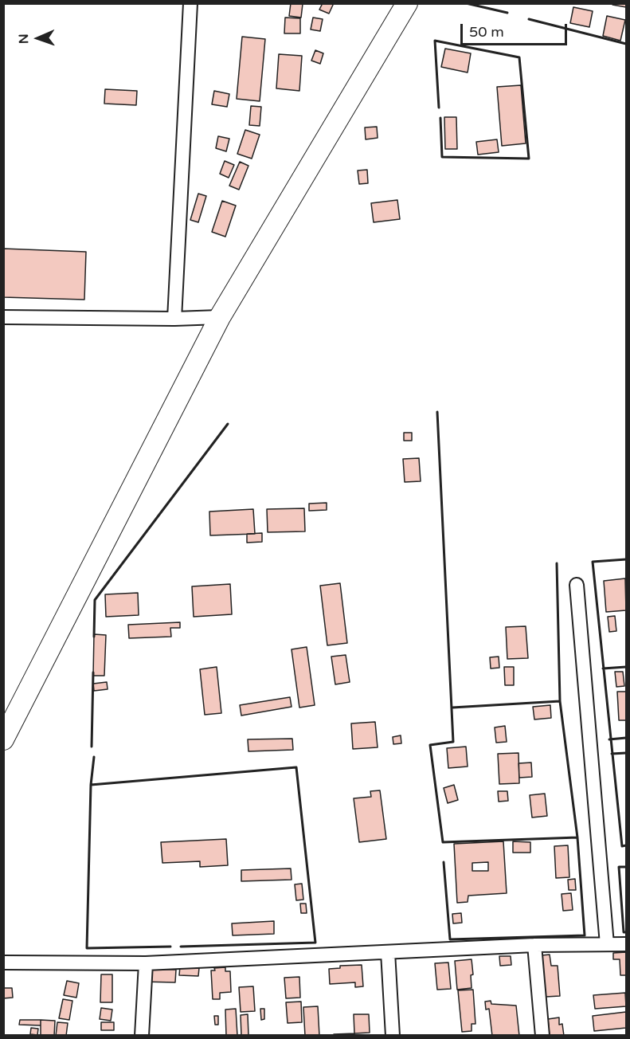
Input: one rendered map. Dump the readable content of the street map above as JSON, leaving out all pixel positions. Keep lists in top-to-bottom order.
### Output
{
  "scale_bar": "50 m",
  "north": "left"
}
